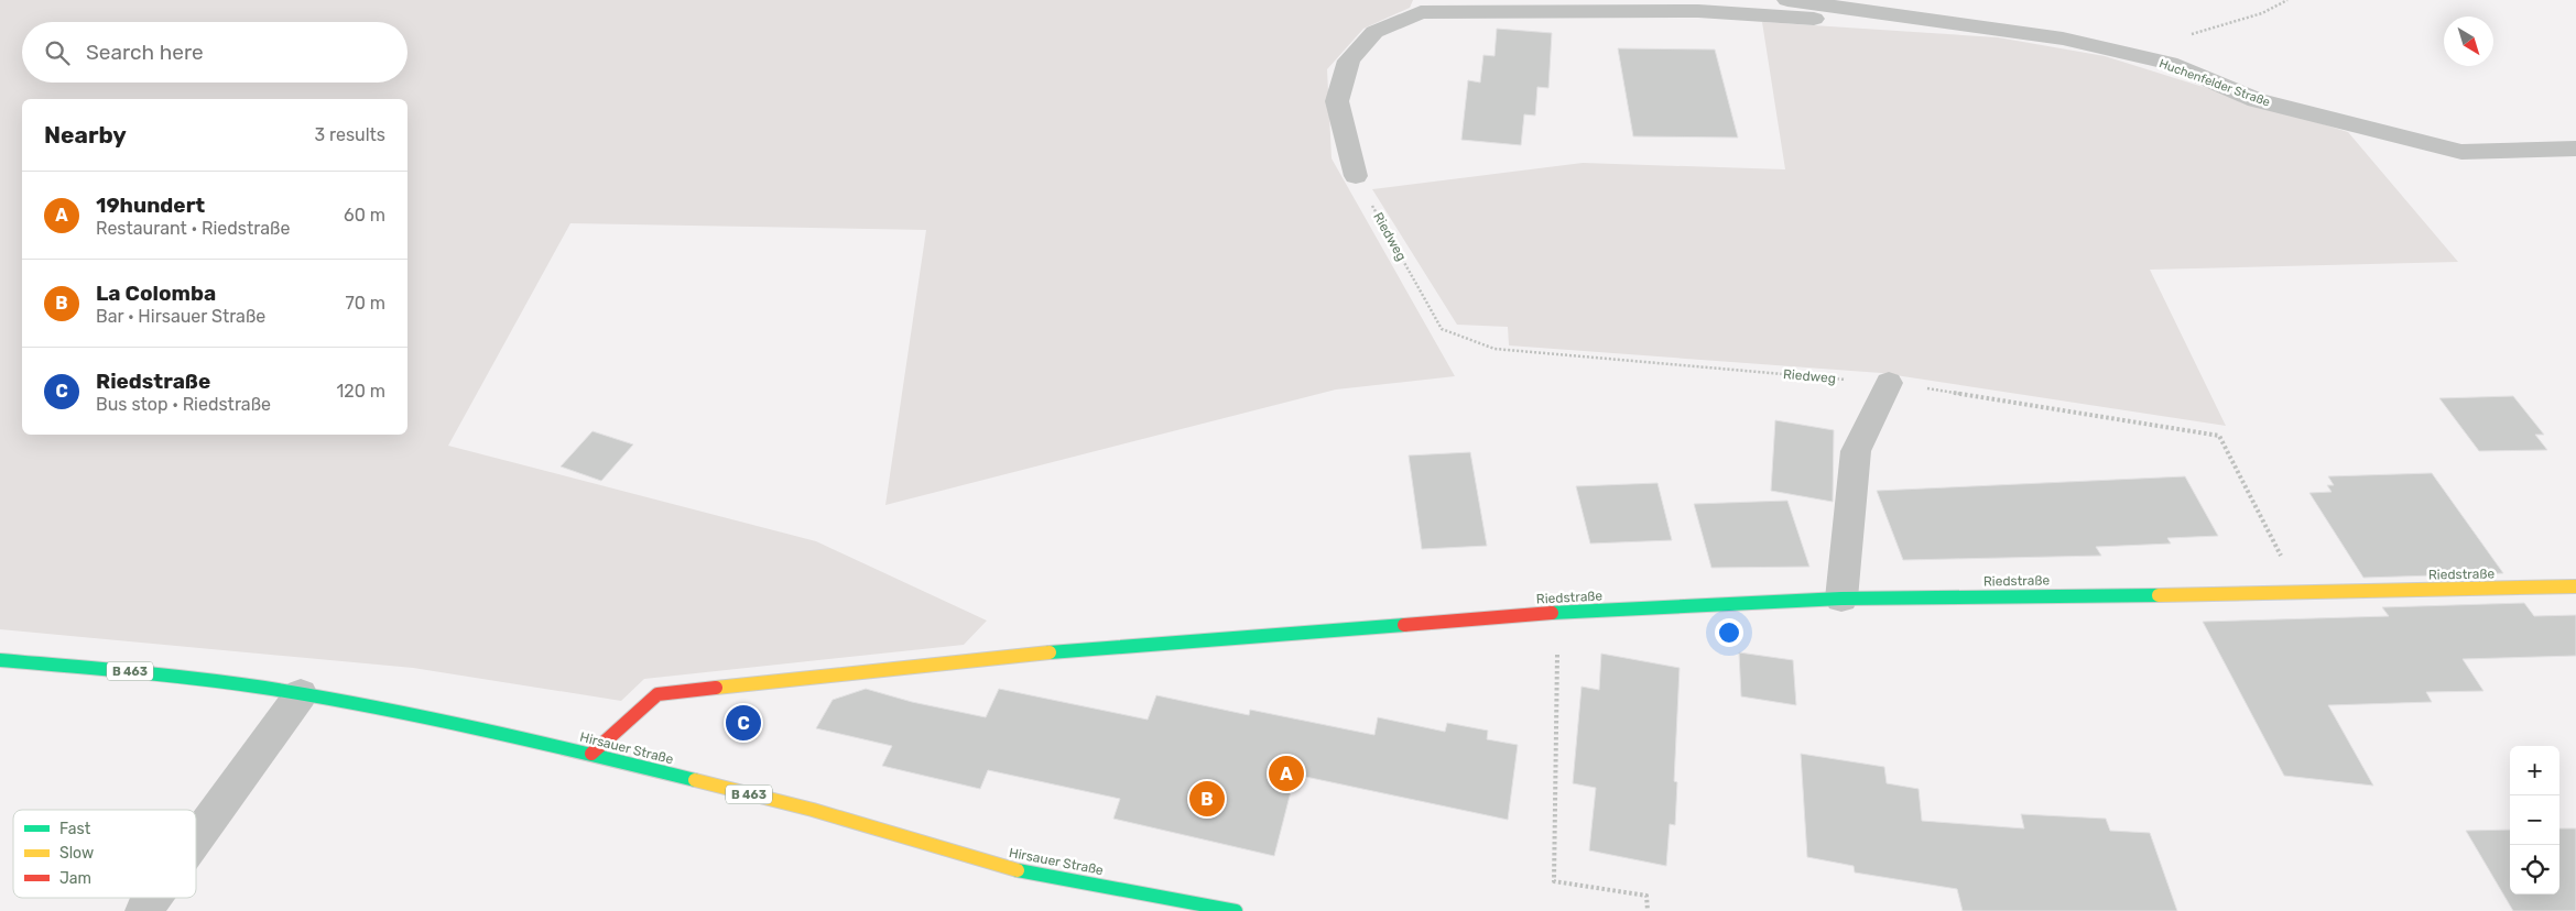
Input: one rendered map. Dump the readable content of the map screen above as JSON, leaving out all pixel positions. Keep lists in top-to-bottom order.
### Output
{
  "streets": {
    "street": [
      "Huchenfelder Straße",
      "Riedstraße",
      "B 463",
      "Hirsauer Straße"
    ],
    "path": ["Riedweg"]
  },
  "crossings": [
    ["Riedweg", "Riedstraße"],
    ["Riedstraße", "Hirsauer Straße"]
  ],
  "legend": ["Fast", "Slow", "Jam"],
  "north": "bottom right",
  "page": {
    "search": "Search here",
    "heading": ["Nearby", "3 results"],
    "list": [
      {
        "mark": "A",
        "name": "19hundert",
        "note": "Restaurant · Riedstraße",
        "value": "60 m"
      },
      {
        "mark": "B",
        "name": "La Colomba",
        "note": "Bar · Hirsauer Straße",
        "value": "70 m"
      },
      {
        "mark": "C",
        "name": "Riedstraße",
        "note": "Bus stop · Riedstraße",
        "value": "120 m"
      }
    ],
    "pins": ["C", "A", "B"],
    "map_buttons": ["+", "−"]
  }
}
